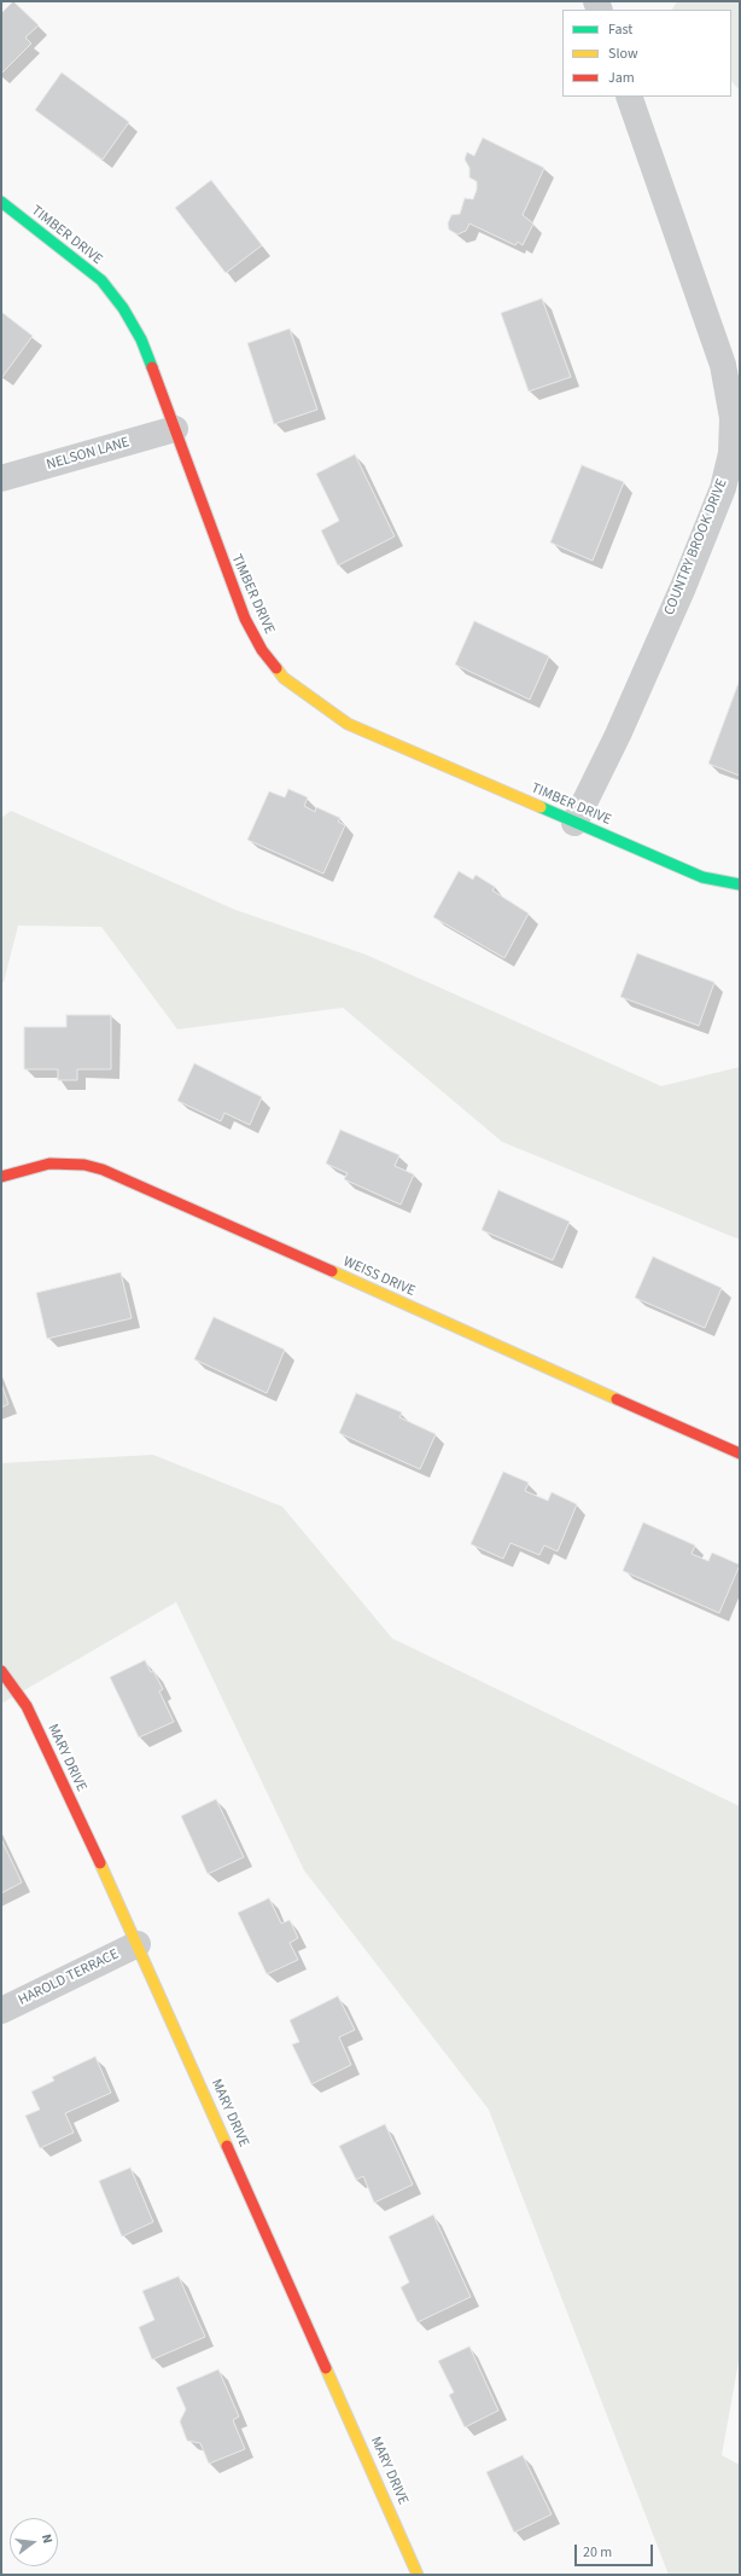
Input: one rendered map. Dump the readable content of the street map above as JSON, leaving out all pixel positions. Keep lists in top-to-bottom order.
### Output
{
  "streets": {
    "street": [
      "TIMBER DRIVE",
      "NELSON LANE",
      "COUNTRY BROOK DRIVE",
      "WEISS DRIVE",
      "MARY DRIVE",
      "HAROLD TERRACE"
    ]
  },
  "crossings": [
    ["TIMBER DRIVE", "NELSON LANE"],
    ["TIMBER DRIVE", "COUNTRY BROOK DRIVE"],
    ["MARY DRIVE", "HAROLD TERRACE"]
  ],
  "legend": ["Fast", "Slow", "Jam"],
  "scale_bar": "20 m",
  "north": "right"
}
